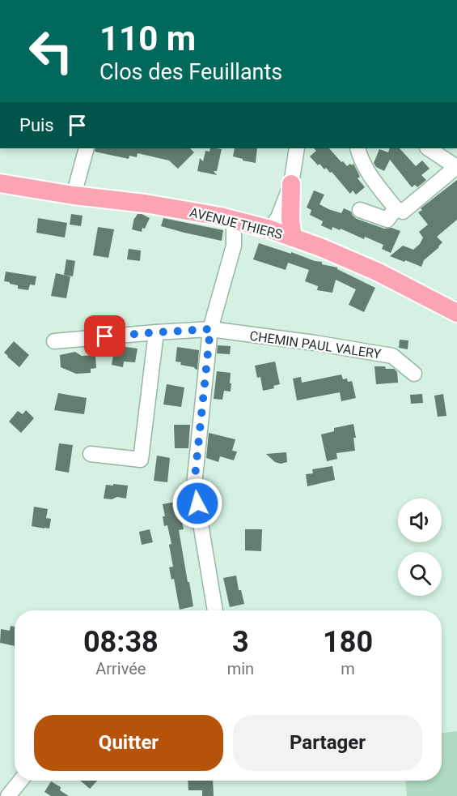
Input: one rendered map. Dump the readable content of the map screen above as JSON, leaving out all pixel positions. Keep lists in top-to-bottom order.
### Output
{
  "streets": {
    "main road": ["AVENUE THIERS"],
    "street": ["CHEMIN PAUL VALERY"]
  },
  "page": {
    "turn": ["110 m", "Clos des Feuillants"],
    "then": "Puis",
    "eta": [
      "08:38",
      "Arrivée",
      "3",
      "min",
      "180",
      "m"
    ],
    "buttons": ["Quitter", "Partager"]
  }
}
